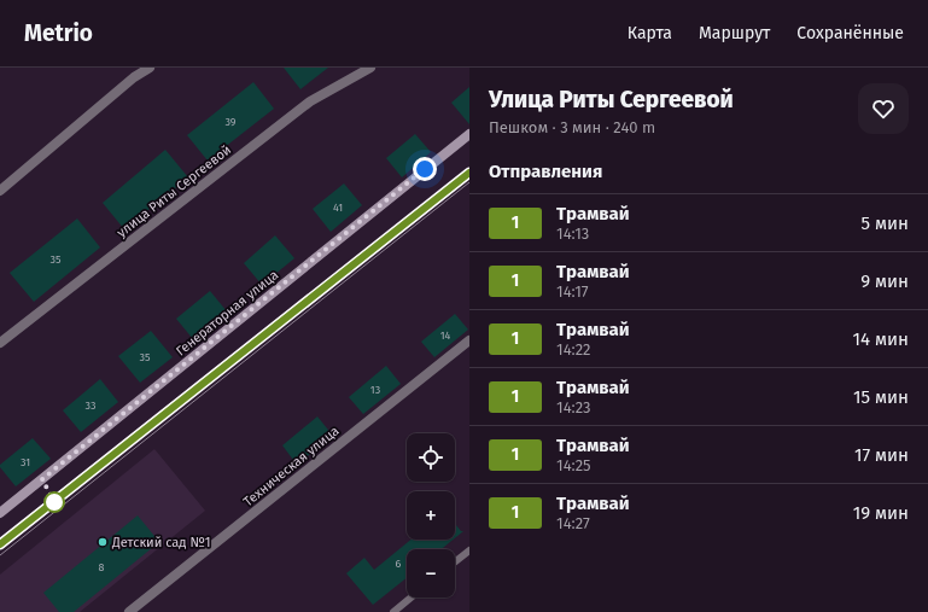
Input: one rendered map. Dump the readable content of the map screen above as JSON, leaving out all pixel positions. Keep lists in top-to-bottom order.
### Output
{
  "streets": {
    "main road": ["Генераторная улица"],
    "street": ["улица Риты Сергеевой", "Техническая улица"]
  },
  "places": ["Детский сад №1"],
  "lines": ["tram line 1"],
  "house_numbers": [
    "39",
    "41",
    "35",
    "14",
    "35",
    "13",
    "33",
    "31",
    "6",
    "8"
  ],
  "page": {
    "header": "Metrio",
    "nav": ["Карта", "Маршрут", "Сохранённые"],
    "heading": [
      ["Улица Риты Сергеевой", "Пешком · 3 мин · 240 m"],
      "Отправления"
    ],
    "list": [
      {
        "mark": "1",
        "name": "Трамвай",
        "note": "14:13",
        "value": "5 мин"
      },
      {
        "mark": "1",
        "name": "Трамвай",
        "note": "14:17",
        "value": "9 мин"
      },
      {
        "mark": "1",
        "name": "Трамвай",
        "note": "14:22",
        "value": "14 мин"
      },
      {
        "mark": "1",
        "name": "Трамвай",
        "note": "14:23",
        "value": "15 мин"
      },
      {
        "mark": "1",
        "name": "Трамвай",
        "note": "14:25",
        "value": "17 мин"
      },
      {
        "mark": "1",
        "name": "Трамвай",
        "note": "14:27",
        "value": "19 мин"
      }
    ],
    "map_buttons": ["+", "−"]
  }
}
